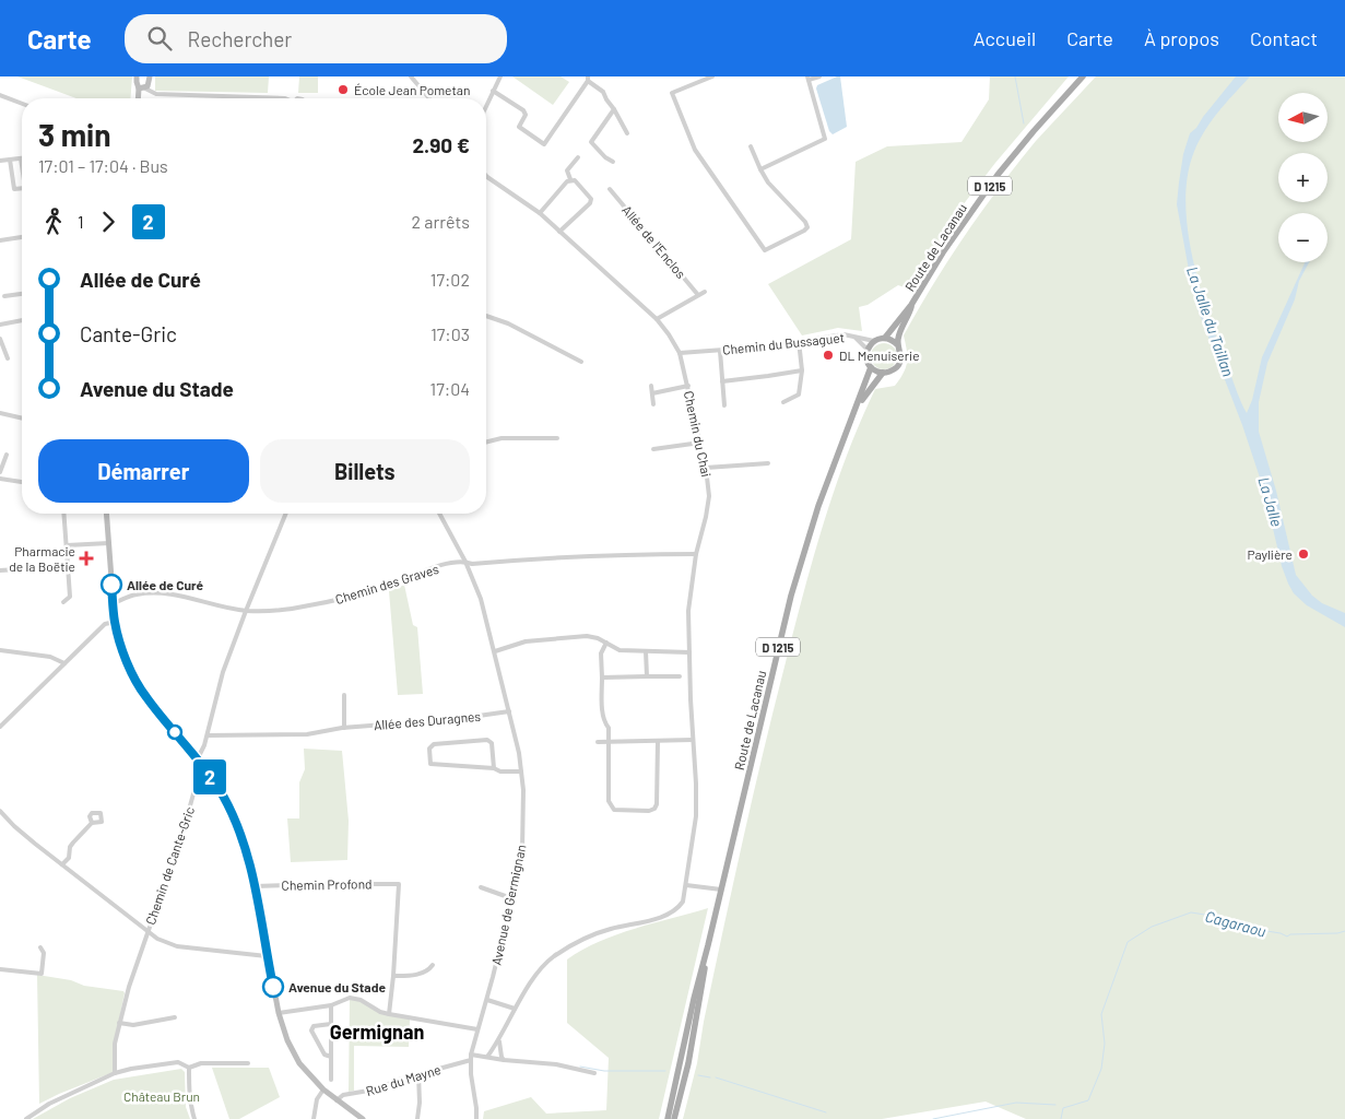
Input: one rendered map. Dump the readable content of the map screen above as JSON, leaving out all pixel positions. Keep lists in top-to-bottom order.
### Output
{
  "streets": {
    "main road": ["D 1215", "Route de Lacanau"],
    "street": [
      "Allée de l'Enclos",
      "Chemin du Bussaguet",
      "Chemin du Chai",
      "Chemin des Graves",
      "Allée des Duragnes",
      "Chemin de Cante-Gric",
      "Chemin Profond",
      "Avenue de Germignan",
      "Rue du Mayne"
    ]
  },
  "crossings": [
    ["D 1215", "Route de Lacanau"],
    ["D 1215", "Chemin du Bussaguet"],
    ["Chemin du Bussaguet", "Chemin du Chai"],
    ["Chemin du Chai", "Chemin des Graves"],
    ["Chemin des Graves", "Chemin de Cante-Gric"],
    ["Chemin des Graves", "Avenue de Germignan"],
    ["Allée des Duragnes", "Chemin de Cante-Gric"],
    ["Allée des Duragnes", "Avenue de Germignan"],
    ["Avenue de Germignan", "Rue du Mayne"]
  ],
  "districts": ["Germignan"],
  "water": ["La Jalle du Taillan", "La Jalle", "Cagaraou"],
  "parks": ["Château Brun"],
  "places": {
    "other": [
      "École Jean Pometan",
      "DL Menuiserie",
      "Paylière",
      "Allée de Curé",
      "Avenue du Stade"
    ],
    "health": ["Pharmacie de la Boëtie"]
  },
  "lines": ["bus line 2"],
  "north": "left",
  "page": {
    "header": "Carte",
    "search": "Rechercher",
    "nav": [
      "Accueil",
      "Carte",
      "À propos",
      "Contact"
    ],
    "on_map": "2",
    "map_buttons": ["+", "−"],
    "heading": ["3 min", "17:01 – 17:04 · Bus", "2.90 €"],
    "legs": ["1", "2", "2 arrêts"],
    "list": [
      {
        "name": "Allée de Curé",
        "value": "17:02"
      },
      {
        "name": "Cante-Gric",
        "value": "17:03"
      },
      {
        "name": "Avenue du Stade",
        "value": "17:04"
      }
    ],
    "buttons": ["Démarrer", "Billets"]
  }
}
